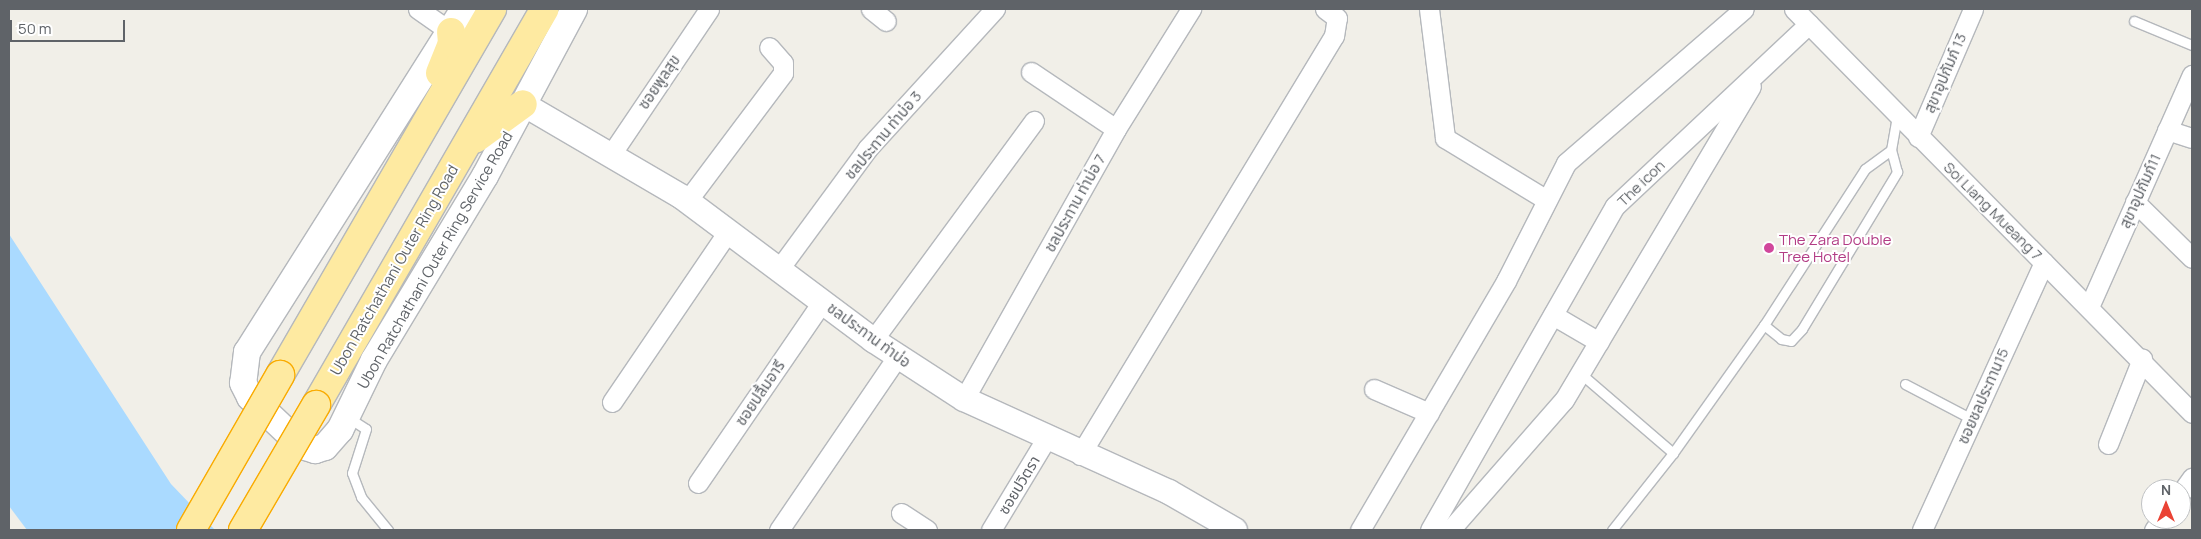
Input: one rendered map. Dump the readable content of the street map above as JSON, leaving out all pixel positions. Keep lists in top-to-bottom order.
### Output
{
  "streets": {
    "highway": ["Ubon Ratchathani Outer Ring Road"],
    "main road": ["Ubon Ratchathani Outer Ring Service Road"],
    "street": [
      "สุขาอุปกัมภ์ 13",
      "ซอยพูลสุข",
      "ชลประทาน ท่าบ่อ 3",
      "The icon",
      "สุขาอุปกัมภ์11",
      "ชลประทาน ท่าบ่อ 7",
      "Soi Liang Mueang 7",
      "ชลประทาน ท่าบ่อ",
      "ซอยปลื้มอารี",
      "ซอยชลประทาน15",
      "ซอยปวิตรา"
    ]
  },
  "crossings": [
    ["สุขาอุปกัมภ์ 13", "Soi Liang Mueang 7"],
    ["ซอยพูลสุข", "ชลประทาน ท่าบ่อ"],
    ["ชลประทาน ท่าบ่อ 3", "ชลประทาน ท่าบ่อ"],
    ["The icon", "Soi Liang Mueang 7"],
    ["สุขาอุปกัมภ์11", "Soi Liang Mueang 7"],
    ["ชลประทาน ท่าบ่อ 7", "ชลประทาน ท่าบ่อ"],
    ["Soi Liang Mueang 7", "ซอยชลประทาน15"],
    ["Ubon Ratchathani Outer Ring Service Road", "ชลประทาน ท่าบ่อ"],
    ["ชลประทาน ท่าบ่อ", "ซอยปลื้มอารี"],
    ["ชลประทาน ท่าบ่อ", "ซอยปวิตรา"]
  ],
  "places": ["The Zara Double Tree Hotel"],
  "scale_bar": "50 m",
  "north": "top"
}
